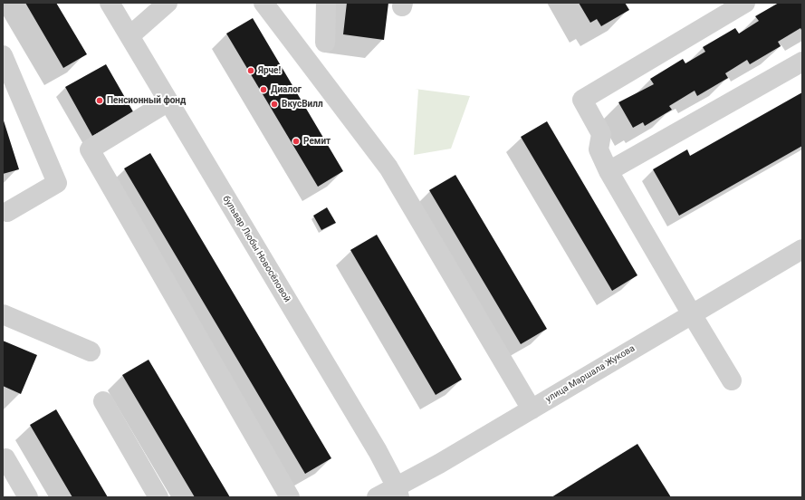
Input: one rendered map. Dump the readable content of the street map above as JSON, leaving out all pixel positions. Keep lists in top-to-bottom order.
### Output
{
  "streets": {
    "street": ["бульвар Любы Новосёловой", "улица Маршала Жукова"]
  },
  "crossings": [
    ["бульвар Любы Новосёловой", "улица Маршала Жукова"]
  ],
  "places": [
    "Ярче!",
    "Диалог",
    "Пенсионный фонд",
    "ВкусВилл",
    "Ремит"
  ]
}
